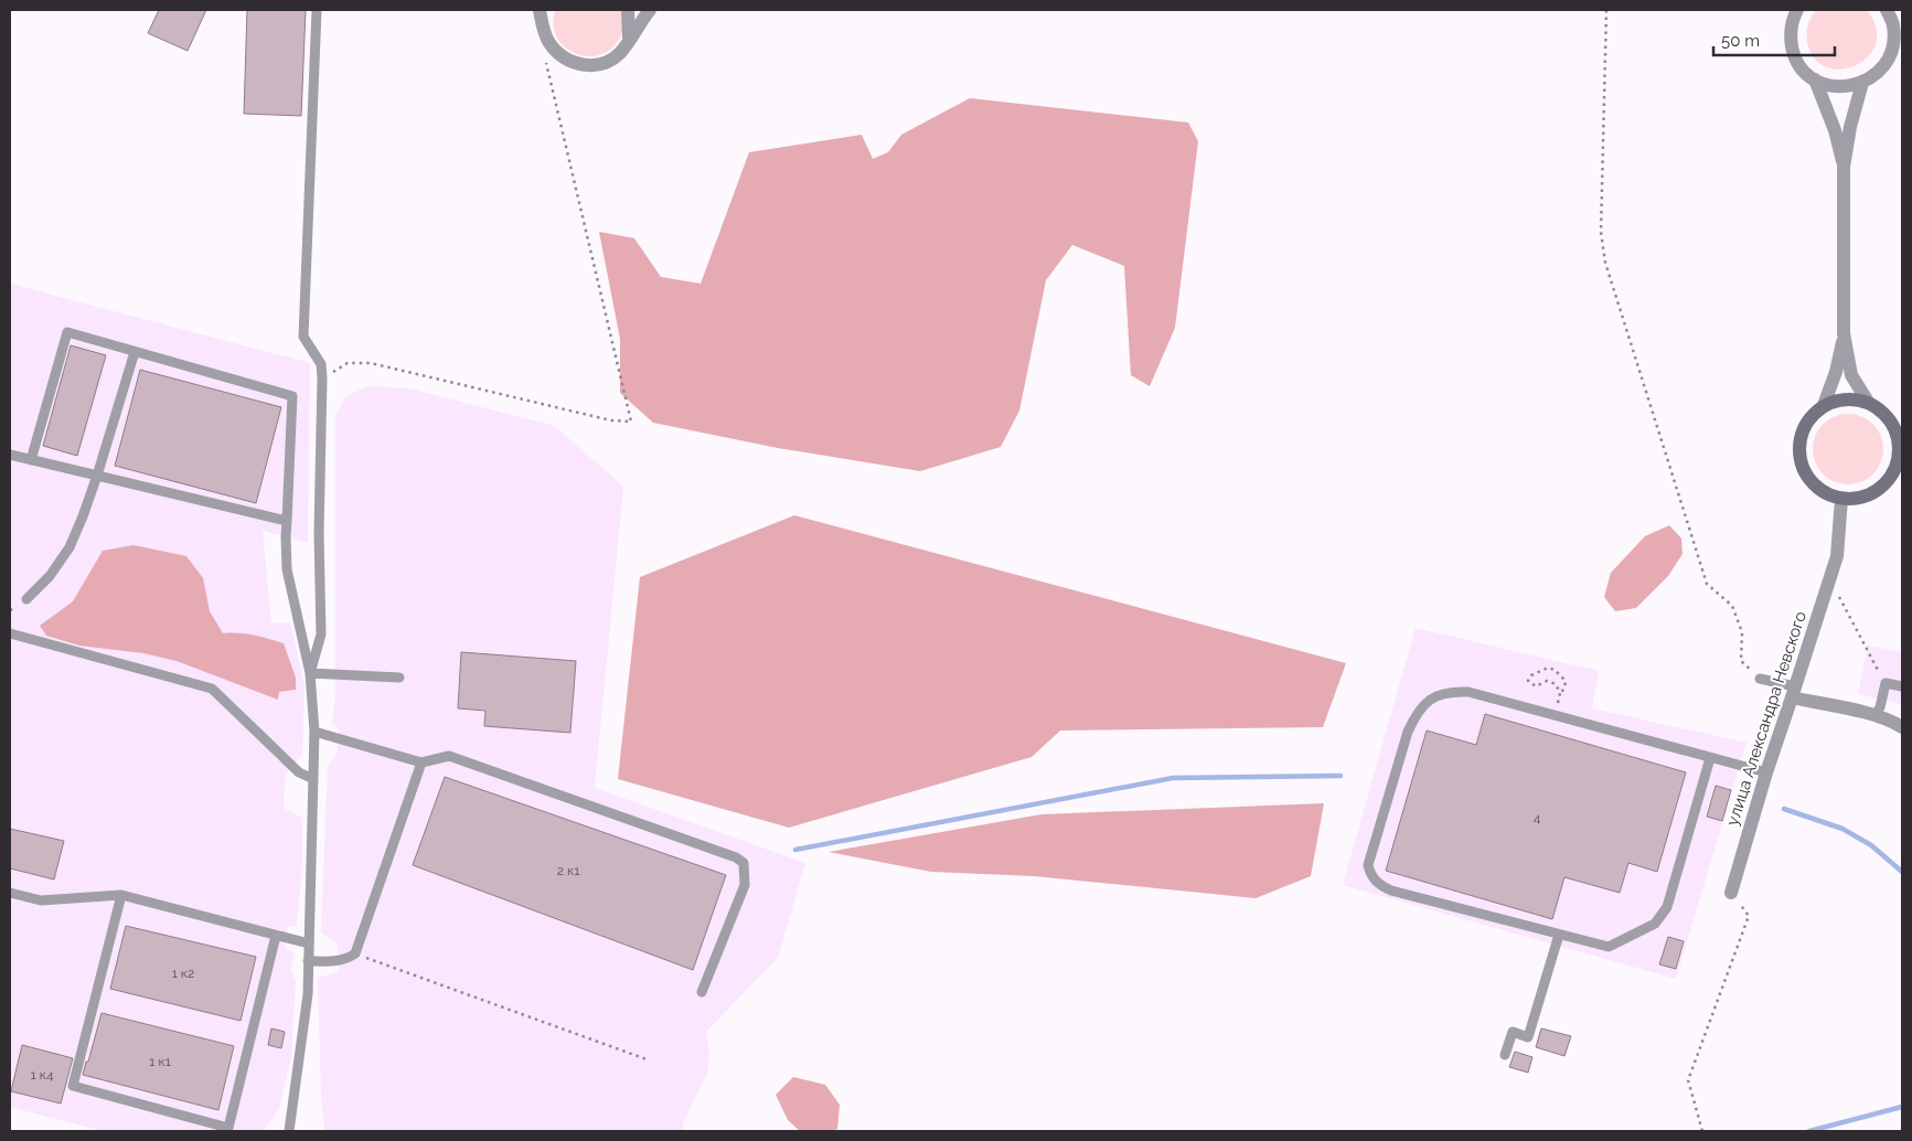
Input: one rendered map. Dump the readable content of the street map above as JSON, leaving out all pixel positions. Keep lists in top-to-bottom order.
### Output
{
  "streets": {
    "street": ["улица Александра Невского"]
  },
  "house_numbers": [
    "4",
    "2 к1",
    "1 к2",
    "1 к1",
    "1 к4"
  ],
  "scale_bar": "50 m"
}
